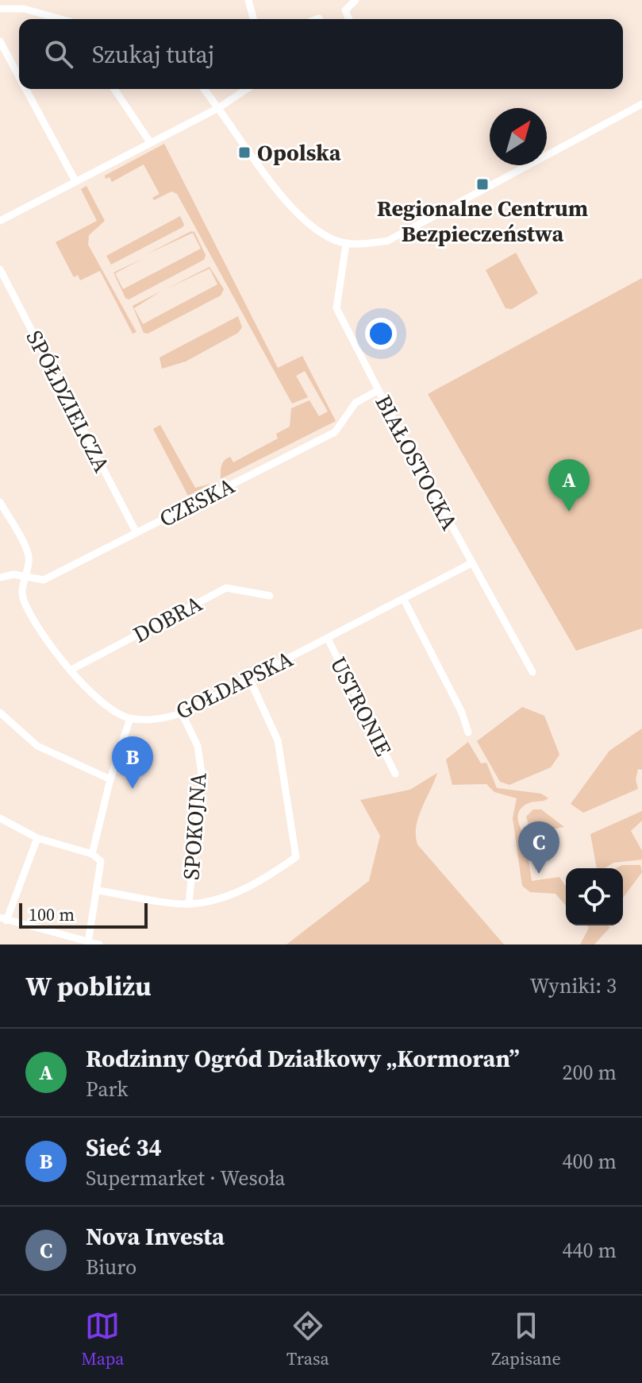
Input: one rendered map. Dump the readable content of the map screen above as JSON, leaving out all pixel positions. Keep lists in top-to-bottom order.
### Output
{
  "streets": {
    "street": [
      "SPÓŁDZIELCZA",
      "BIAŁOSTOCKA",
      "CZESKA",
      "DOBRA",
      "GOŁDAPSKA",
      "USTRONIE",
      "SPOKOJNA"
    ]
  },
  "crossings": [
    ["SPÓŁDZIELCZA", "CZESKA"],
    ["BIAŁOSTOCKA", "CZESKA"],
    ["BIAŁOSTOCKA", "GOŁDAPSKA"],
    ["GOŁDAPSKA", "USTRONIE"],
    ["GOŁDAPSKA", "SPOKOJNA"]
  ],
  "places": {
    "transit": ["Opolska", "Regionalne Centrum Bezpieczeństwa"]
  },
  "scale_bar": "100 m",
  "north": "top right",
  "page": {
    "search": "Szukaj tutaj",
    "pins": ["A", "B", "C"],
    "scale": "100 m",
    "heading": ["W pobliżu", "Wyniki: 3"],
    "list": [
      {
        "mark": "A",
        "name": "Rodzinny Ogród Działkowy „Kormoran”",
        "note": "Park",
        "value": "200 m"
      },
      {
        "mark": "B",
        "name": "Sieć 34",
        "note": "Supermarket · Wesoła",
        "value": "400 m"
      },
      {
        "mark": "C",
        "name": "Nova Investa",
        "note": "Biuro",
        "value": "440 m"
      }
    ],
    "nav": ["Mapa", "Trasa", "Zapisane"]
  }
}
